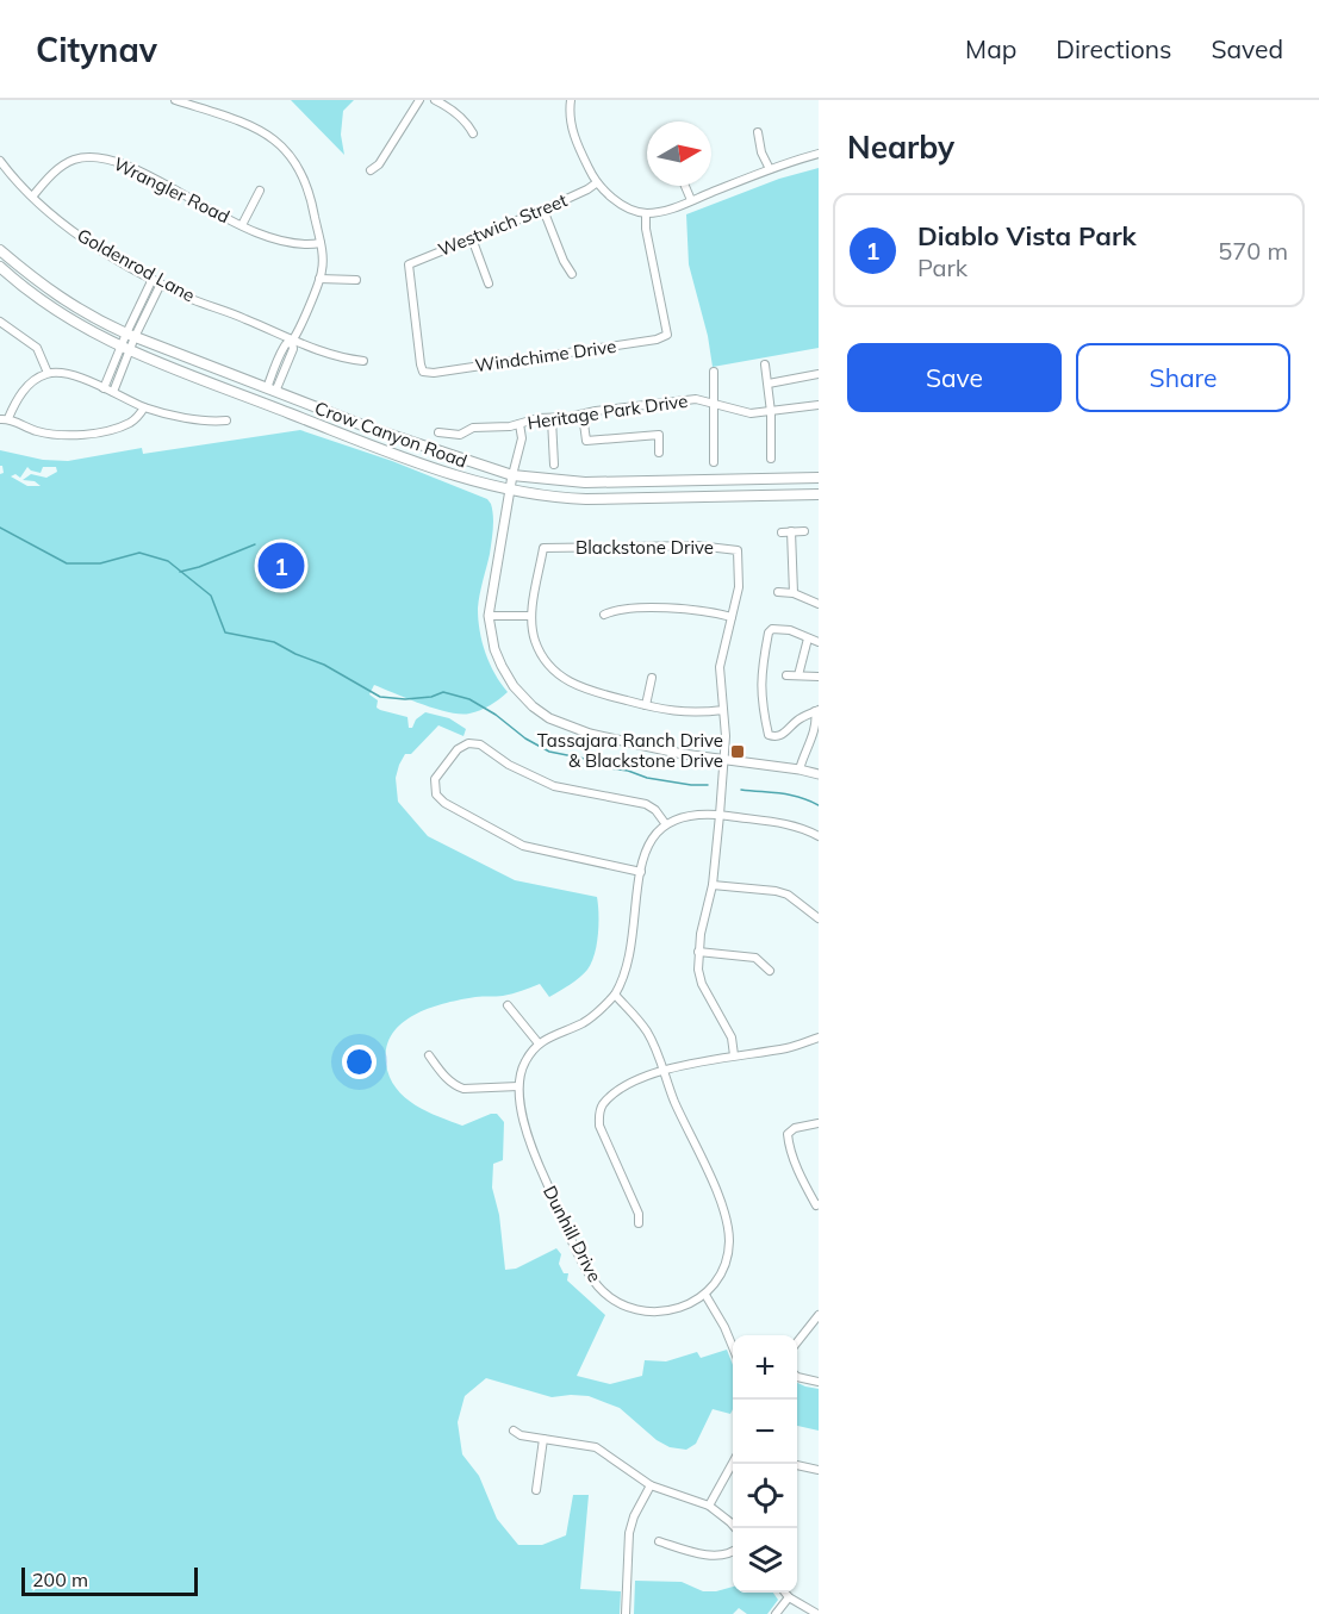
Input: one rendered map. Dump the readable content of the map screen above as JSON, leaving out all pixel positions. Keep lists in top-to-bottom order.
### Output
{
  "streets": {
    "main road": ["Crow Canyon Road"],
    "street": [
      "Wrangler Road",
      "Westwich Street",
      "Goldenrod Lane",
      "Windchime Drive",
      "Heritage Park Drive",
      "Blackstone Drive",
      "Dunhill Drive"
    ]
  },
  "crossings": [
    ["Wrangler Road", "Goldenrod Lane"],
    ["Westwich Street", "Windchime Drive"]
  ],
  "places": {
    "transit": ["Tassajara Ranch Drive & Blackstone Drive"]
  },
  "scale_bar": "200 m",
  "north": "right",
  "page": {
    "header": "Citynav",
    "nav": ["Map", "Directions", "Saved"],
    "heading": "Nearby",
    "list": [
      {
        "mark": "1",
        "name": "Diablo Vista Park",
        "note": "Park",
        "value": "570 m"
      }
    ],
    "buttons": ["Save", "Share"],
    "pins": "1",
    "map_buttons": ["+", "−"],
    "scale": "200 m"
  }
}
